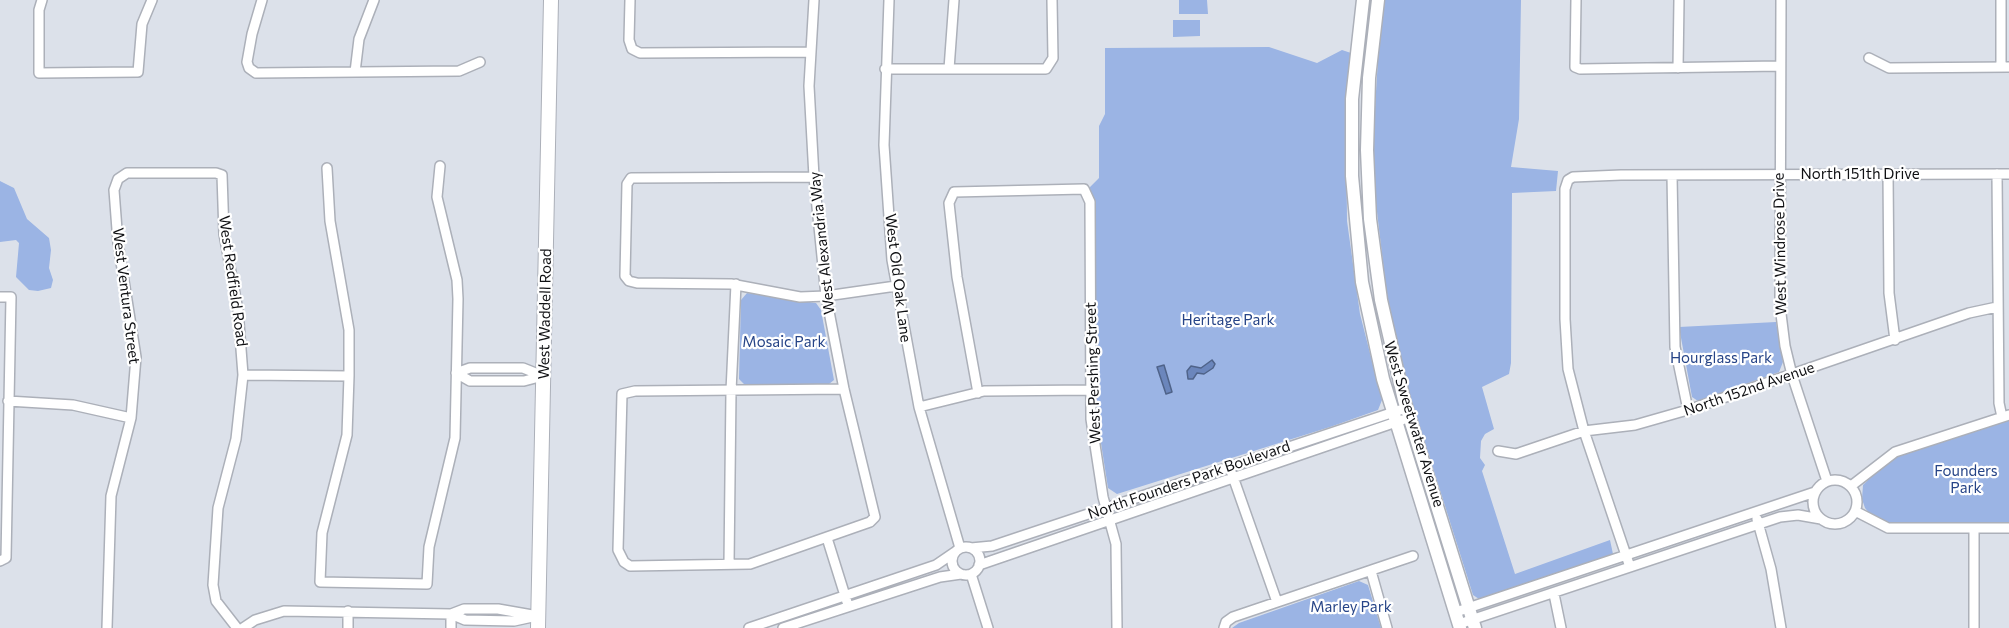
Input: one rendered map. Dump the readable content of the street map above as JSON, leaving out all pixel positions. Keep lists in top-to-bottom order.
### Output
{
  "streets": {
    "main road": ["West Waddell Road"],
    "street": [
      "North 151th Drive",
      "West Alexandria Way",
      "West Windrose Drive",
      "West Old Oak Lane",
      "West Redfield Road",
      "West Ventura Street",
      "West Pershing Street",
      "North 152nd Avenue",
      "West Sweetwater Avenue",
      "North Founders Park Boulevard"
    ]
  },
  "crossings": [
    ["North 151th Drive", "West Windrose Drive"],
    ["North 151th Drive", "North 152nd Avenue"],
    ["West Windrose Drive", "North 152nd Avenue"],
    ["West Old Oak Lane", "North Founders Park Boulevard"],
    ["West Redfield Road", "West Ventura Street"],
    ["West Pershing Street", "North Founders Park Boulevard"],
    ["West Sweetwater Avenue", "North Founders Park Boulevard"]
  ],
  "parks": [
    "Heritage Park",
    "Mosaic Park",
    "Hourglass Park",
    "Founders Park",
    "Marley Park"
  ]
}
